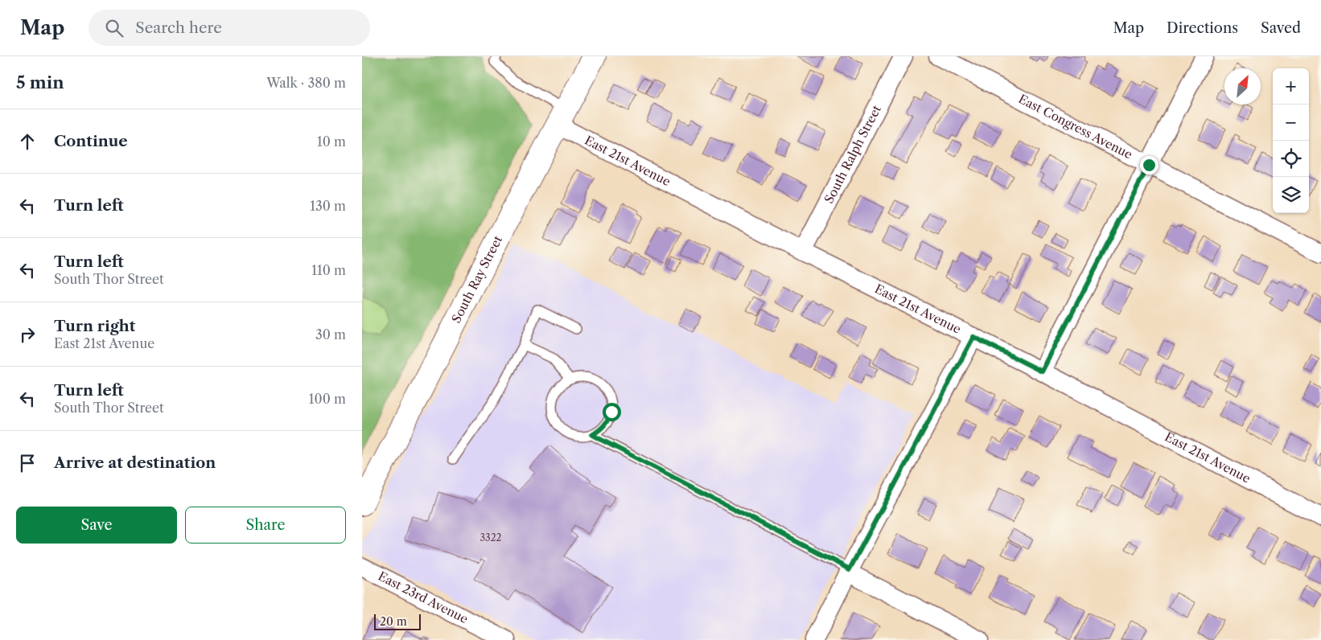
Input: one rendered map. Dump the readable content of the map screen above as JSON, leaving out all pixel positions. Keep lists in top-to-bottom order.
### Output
{
  "streets": {
    "main road": ["South Ray Street"],
    "street": [
      "East Congress Avenue",
      "South Ralph Street",
      "East 21st Avenue",
      "East 23rd Avenue"
    ]
  },
  "crossings": [
    ["South Ralph Street", "East 21st Avenue"],
    ["East 21st Avenue", "South Ray Street"]
  ],
  "house_numbers": ["3322"],
  "scale_bar": "20 m",
  "north": "top right",
  "page": {
    "header": "Map",
    "search": "Search here",
    "nav": ["Map", "Directions", "Saved"],
    "heading": ["5 min", "Walk · 380 m"],
    "map_buttons": ["+", "−"],
    "list": [
      ["Continue", "10 m"],
      ["Turn left", "130 m"],
      ["Turn left", "South Thor Street", "110 m"],
      ["Turn right", "East 21st Avenue", "30 m"],
      ["Turn left", "South Thor Street", "100 m"],
      "Arrive at destination"
    ],
    "buttons": ["Save", "Share"],
    "scale": "20 m"
  }
}
